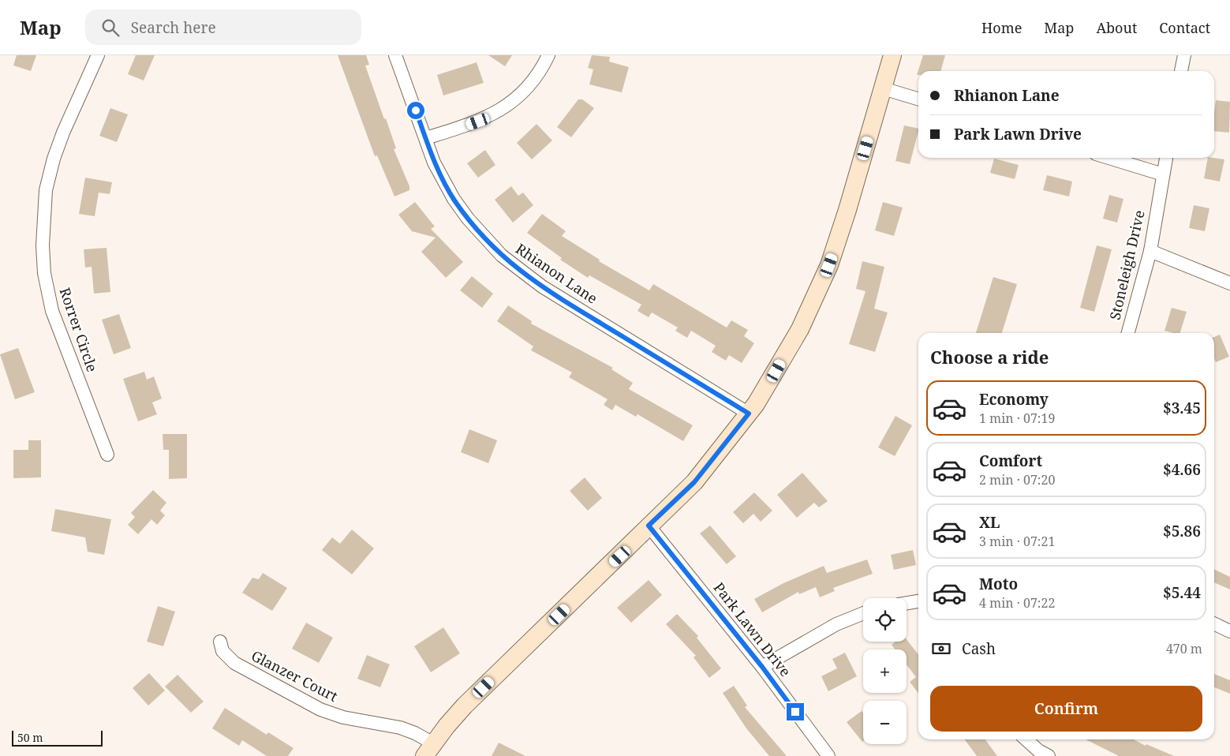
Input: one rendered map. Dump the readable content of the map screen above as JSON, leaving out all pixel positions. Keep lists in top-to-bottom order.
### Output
{
  "streets": {
    "street": [
      "Stoneleigh Drive",
      "Rhianon Lane",
      "Rorrer Circle",
      "Park Lawn Drive",
      "Glanzer Court"
    ]
  },
  "scale_bar": "50 m",
  "page": {
    "header": "Map",
    "search": "Search here",
    "nav": [
      "Home",
      "Map",
      "About",
      "Contact"
    ],
    "banner": ["Rhianon Lane", "Park Lawn Drive"],
    "heading": "Choose a ride",
    "list": [
      {
        "name": "Economy",
        "note": "1 min · 07:19",
        "value": "$3.45"
      },
      {
        "name": "Comfort",
        "note": "2 min · 07:20",
        "value": "$4.66"
      },
      {
        "name": "XL",
        "note": "3 min · 07:21",
        "value": "$5.86"
      },
      {
        "name": "Moto",
        "note": "4 min · 07:22",
        "value": "$5.44"
      }
    ],
    "map_buttons": ["+", "−"],
    "pay": ["Cash", "470 m"],
    "buttons": "Confirm",
    "scale": "50 m"
  }
}
